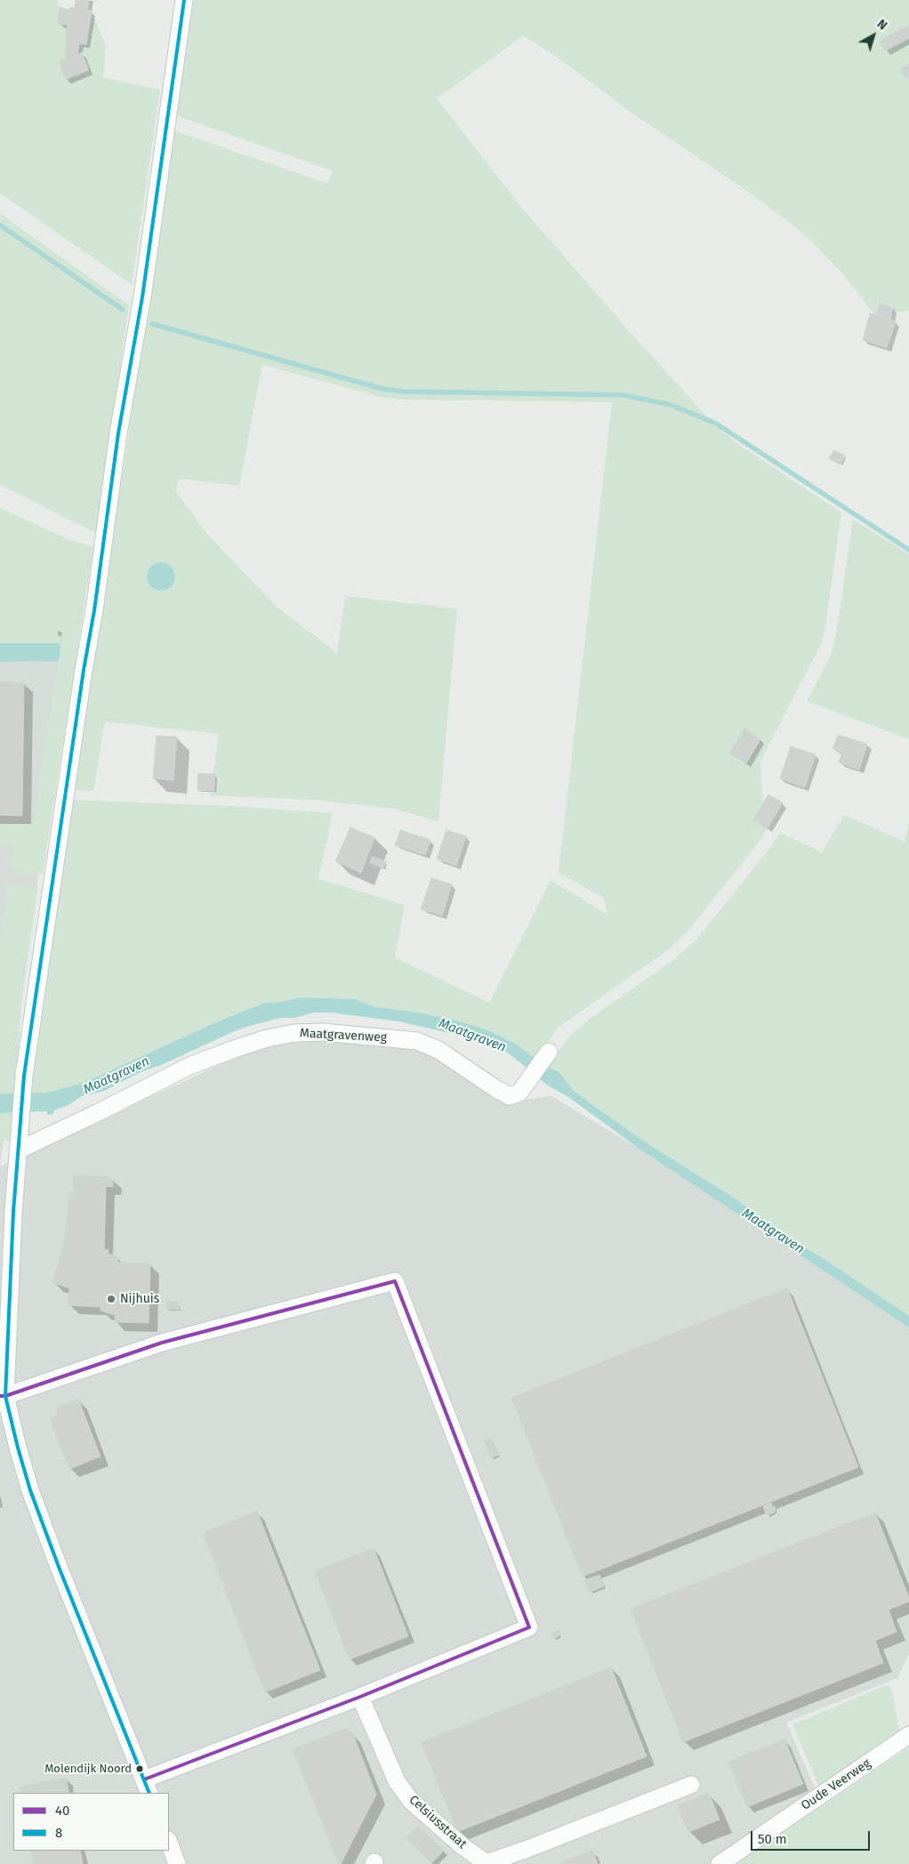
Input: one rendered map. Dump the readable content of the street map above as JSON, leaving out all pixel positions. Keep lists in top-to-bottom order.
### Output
{
  "streets": {
    "street": ["Maatgravenweg", "Oude Veerweg", "Celsiusstraat"]
  },
  "water": ["Maatgraven"],
  "places": ["Nijhuis", "Molendijk Noord"],
  "lines": ["transit line 8", "transit line 40"],
  "legend": ["40", "8"],
  "scale_bar": "50 m",
  "north": "top right"
}
